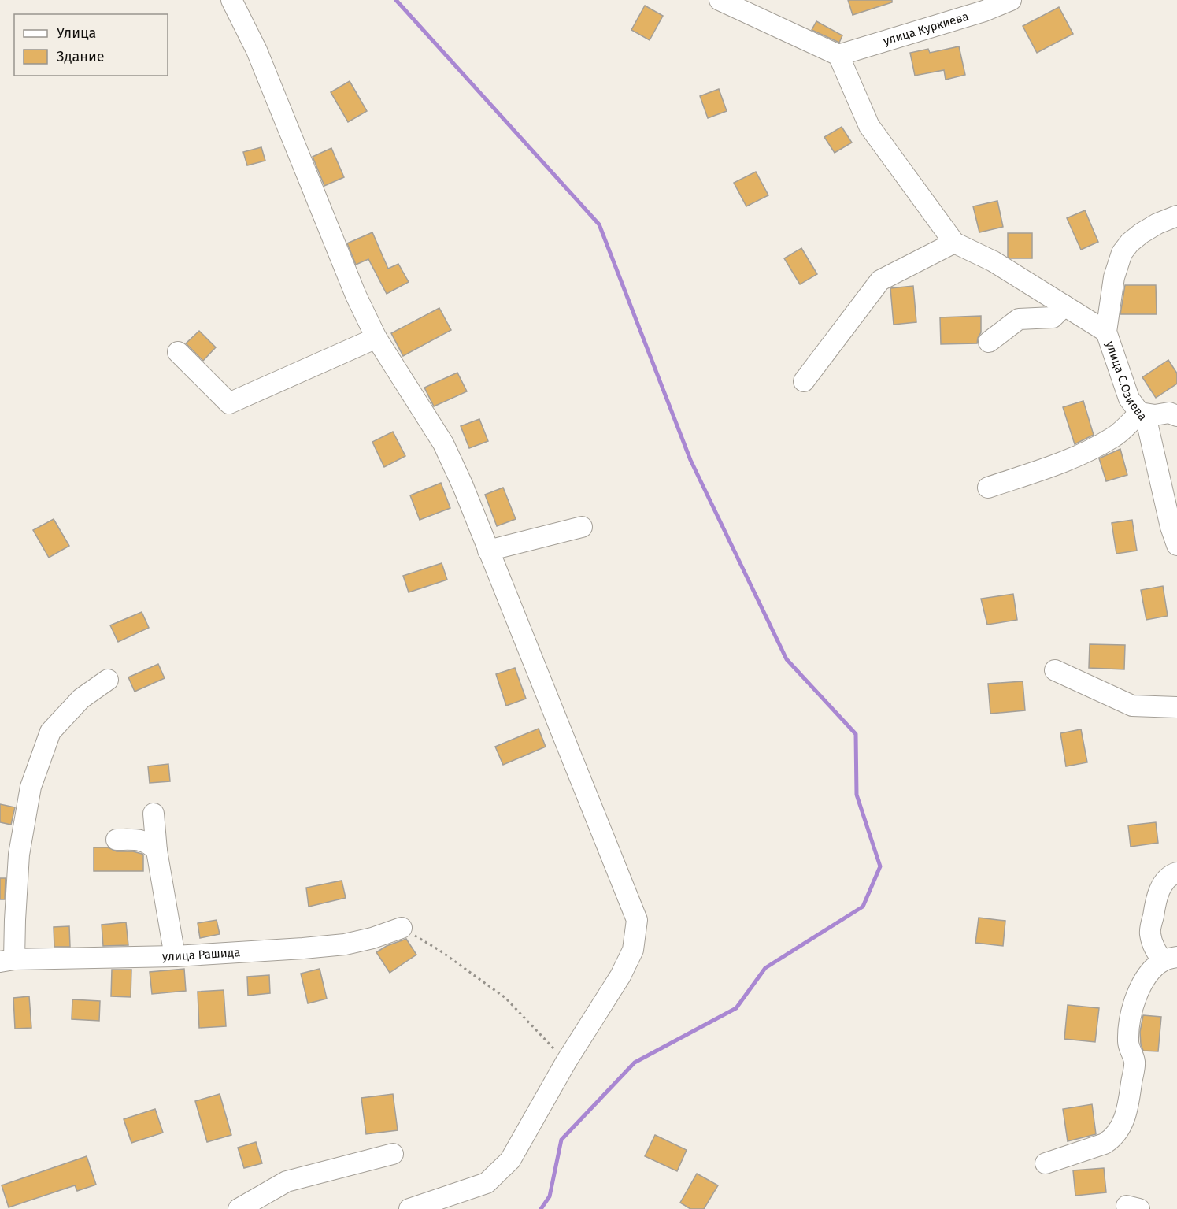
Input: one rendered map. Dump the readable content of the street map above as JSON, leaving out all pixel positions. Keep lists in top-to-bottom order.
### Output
{
  "streets": {
    "street": ["улица Куркиева", "улица С.Озиева", "улица Рашида"]
  },
  "legend": ["Улица", "Здание"]
}
